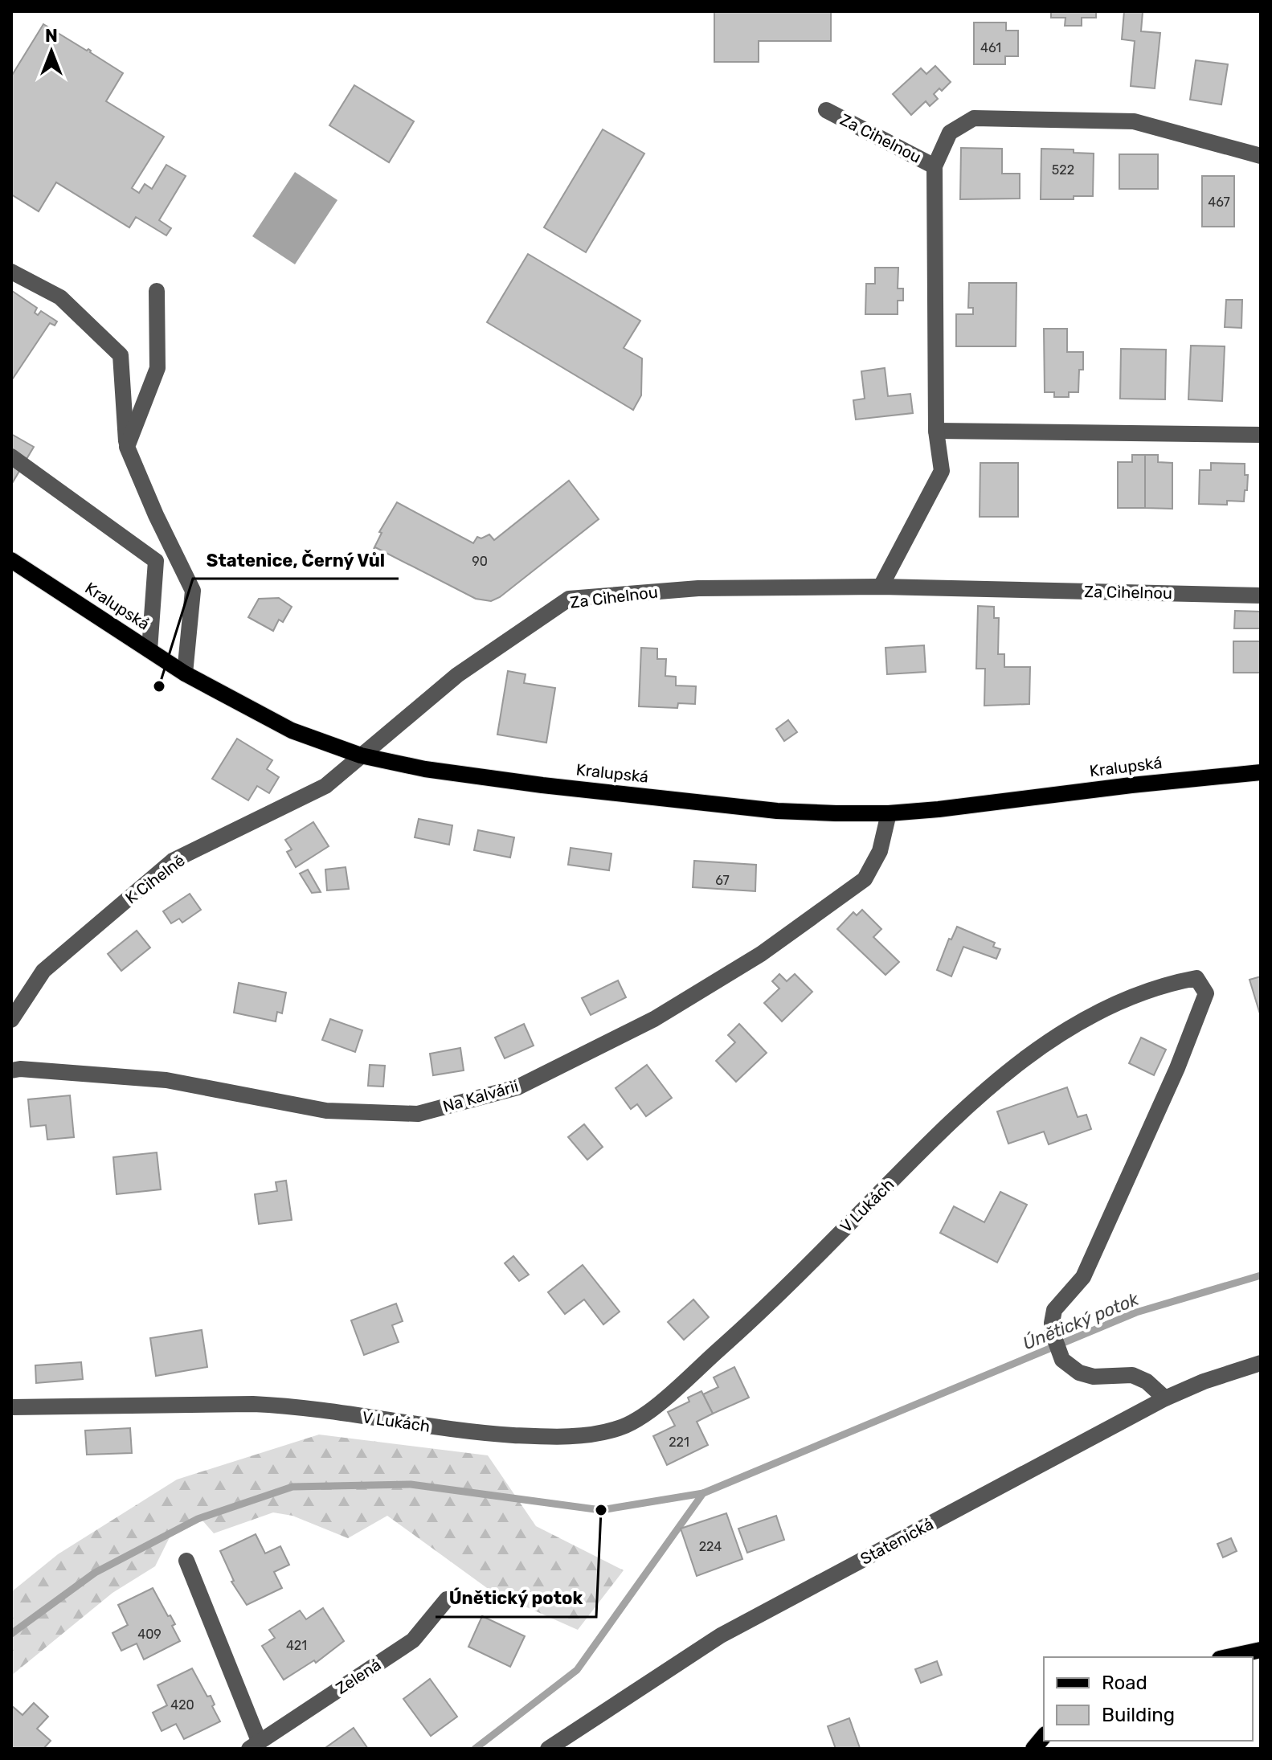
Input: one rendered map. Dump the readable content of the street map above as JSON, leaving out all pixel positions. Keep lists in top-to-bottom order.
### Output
{
  "streets": {
    "main road": ["Kralupská"],
    "street": [
      "Za Cihelnou",
      "K Cihelně",
      "Na Kalvárii",
      "V Lukách",
      "Statenická",
      "Zelená"
    ]
  },
  "crossings": [
    ["Za Cihelnou", "Kralupská"],
    ["Za Cihelnou", "K Cihelně"],
    ["Kralupská", "K Cihelně"],
    ["Kralupská", "Na Kalvárii"],
    ["V Lukách", "Statenická"]
  ],
  "water": ["Únětický potok"],
  "places": ["Statenice, Černý Vůl", "Únětický potok"],
  "house_numbers": [
    "461",
    "522",
    "467",
    "90",
    "67",
    "221",
    "224",
    "409",
    "421",
    "420"
  ],
  "legend": ["Road", "Building"],
  "north": "top"
}
